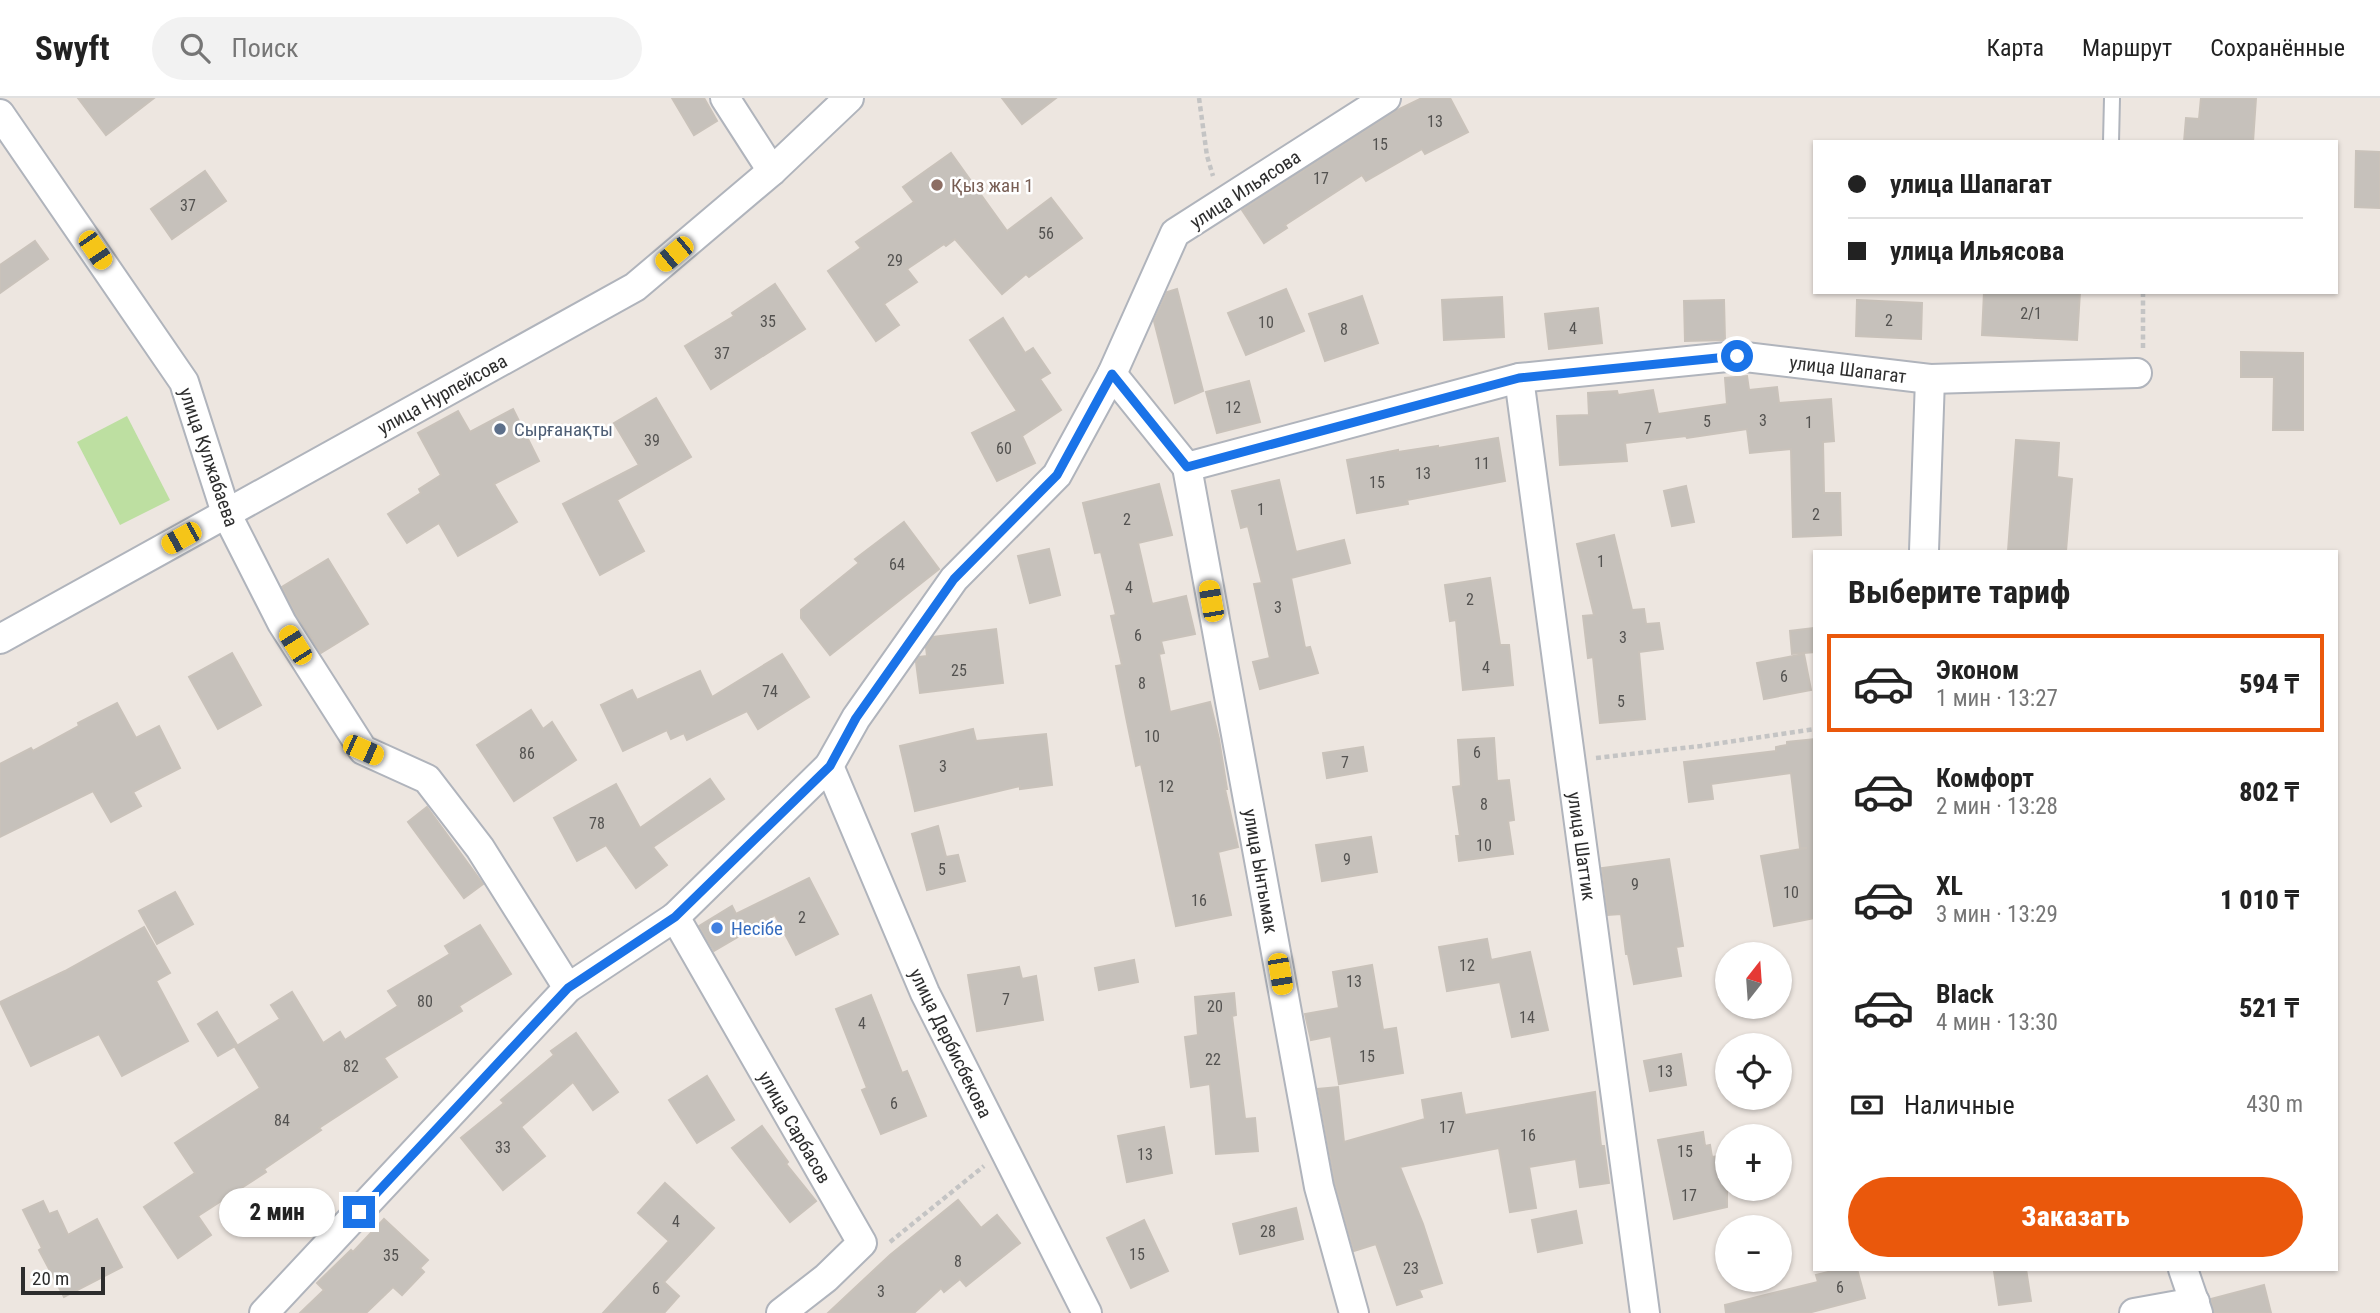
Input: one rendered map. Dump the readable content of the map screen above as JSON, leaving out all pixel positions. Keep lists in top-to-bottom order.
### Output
{
  "streets": {
    "street": [
      "улица Ильясова",
      "улица Шапагат",
      "улица Нурпейсова",
      "улица Кулжабаева",
      "улица Шаттик",
      "улица Ынтымак",
      "улица Дербисбекова",
      "улица Сарбасов"
    ]
  },
  "crossings": [
    ["улица Ильясова", "улица Кулжабаева"],
    ["улица Ильясова", "улица Дербисбекова"],
    ["улица Ильясова", "улица Сарбасов"],
    ["улица Шапагат", "улица Шаттик"],
    ["улица Шапагат", "улица Ынтымак"],
    ["улица Нурпейсова", "улица Кулжабаева"]
  ],
  "places": ["Қыз жан 1", "Сырғанақты", "Несібе"],
  "house_numbers": [
    "13",
    "15",
    "17",
    "37",
    "56",
    "29",
    "2/1",
    "2",
    "35",
    "10",
    "4",
    "8",
    "37",
    "12",
    "3",
    "5",
    "1",
    "7",
    "39",
    "60",
    "11",
    "13",
    "15",
    "1",
    "2",
    "2",
    "1",
    "64",
    "4",
    "2",
    "3",
    "6",
    "3",
    "4",
    "25",
    "6",
    "8",
    "74",
    "5",
    "10",
    "6",
    "86",
    "7",
    "3",
    "12",
    "8",
    "78",
    "10",
    "9",
    "5",
    "9",
    "10",
    "16",
    "2",
    "12",
    "13",
    "7",
    "80",
    "20",
    "14",
    "4",
    "15",
    "22",
    "82",
    "13",
    "6",
    "84",
    "17",
    "16",
    "33",
    "15",
    "13",
    "17",
    "4",
    "28",
    "15",
    "35",
    "8",
    "23",
    "6",
    "6",
    "3"
  ],
  "scale_bar": "20 m",
  "north": "top",
  "page": {
    "header": "Swyft",
    "search": "Поиск",
    "nav": ["Карта", "Маршрут", "Сохранённые"],
    "banner": ["улица Шапагат", "улица Ильясова"],
    "heading": "Выберите тариф",
    "list": [
      {
        "name": "Эконом",
        "note": "1 мин · 13:27",
        "value": "594 ₸"
      },
      {
        "name": "Комфорт",
        "note": "2 мин · 13:28",
        "value": "802 ₸"
      },
      {
        "name": "XL",
        "note": "3 мин · 13:29",
        "value": "1 010 ₸"
      },
      {
        "name": "Black",
        "note": "4 мин · 13:30",
        "value": "521 ₸"
      }
    ],
    "map_buttons": ["+", "−"],
    "pay": ["Наличные", "430 m"],
    "buttons": "Заказать",
    "bubble": "2 мин",
    "scale": "20 m"
  }
}
